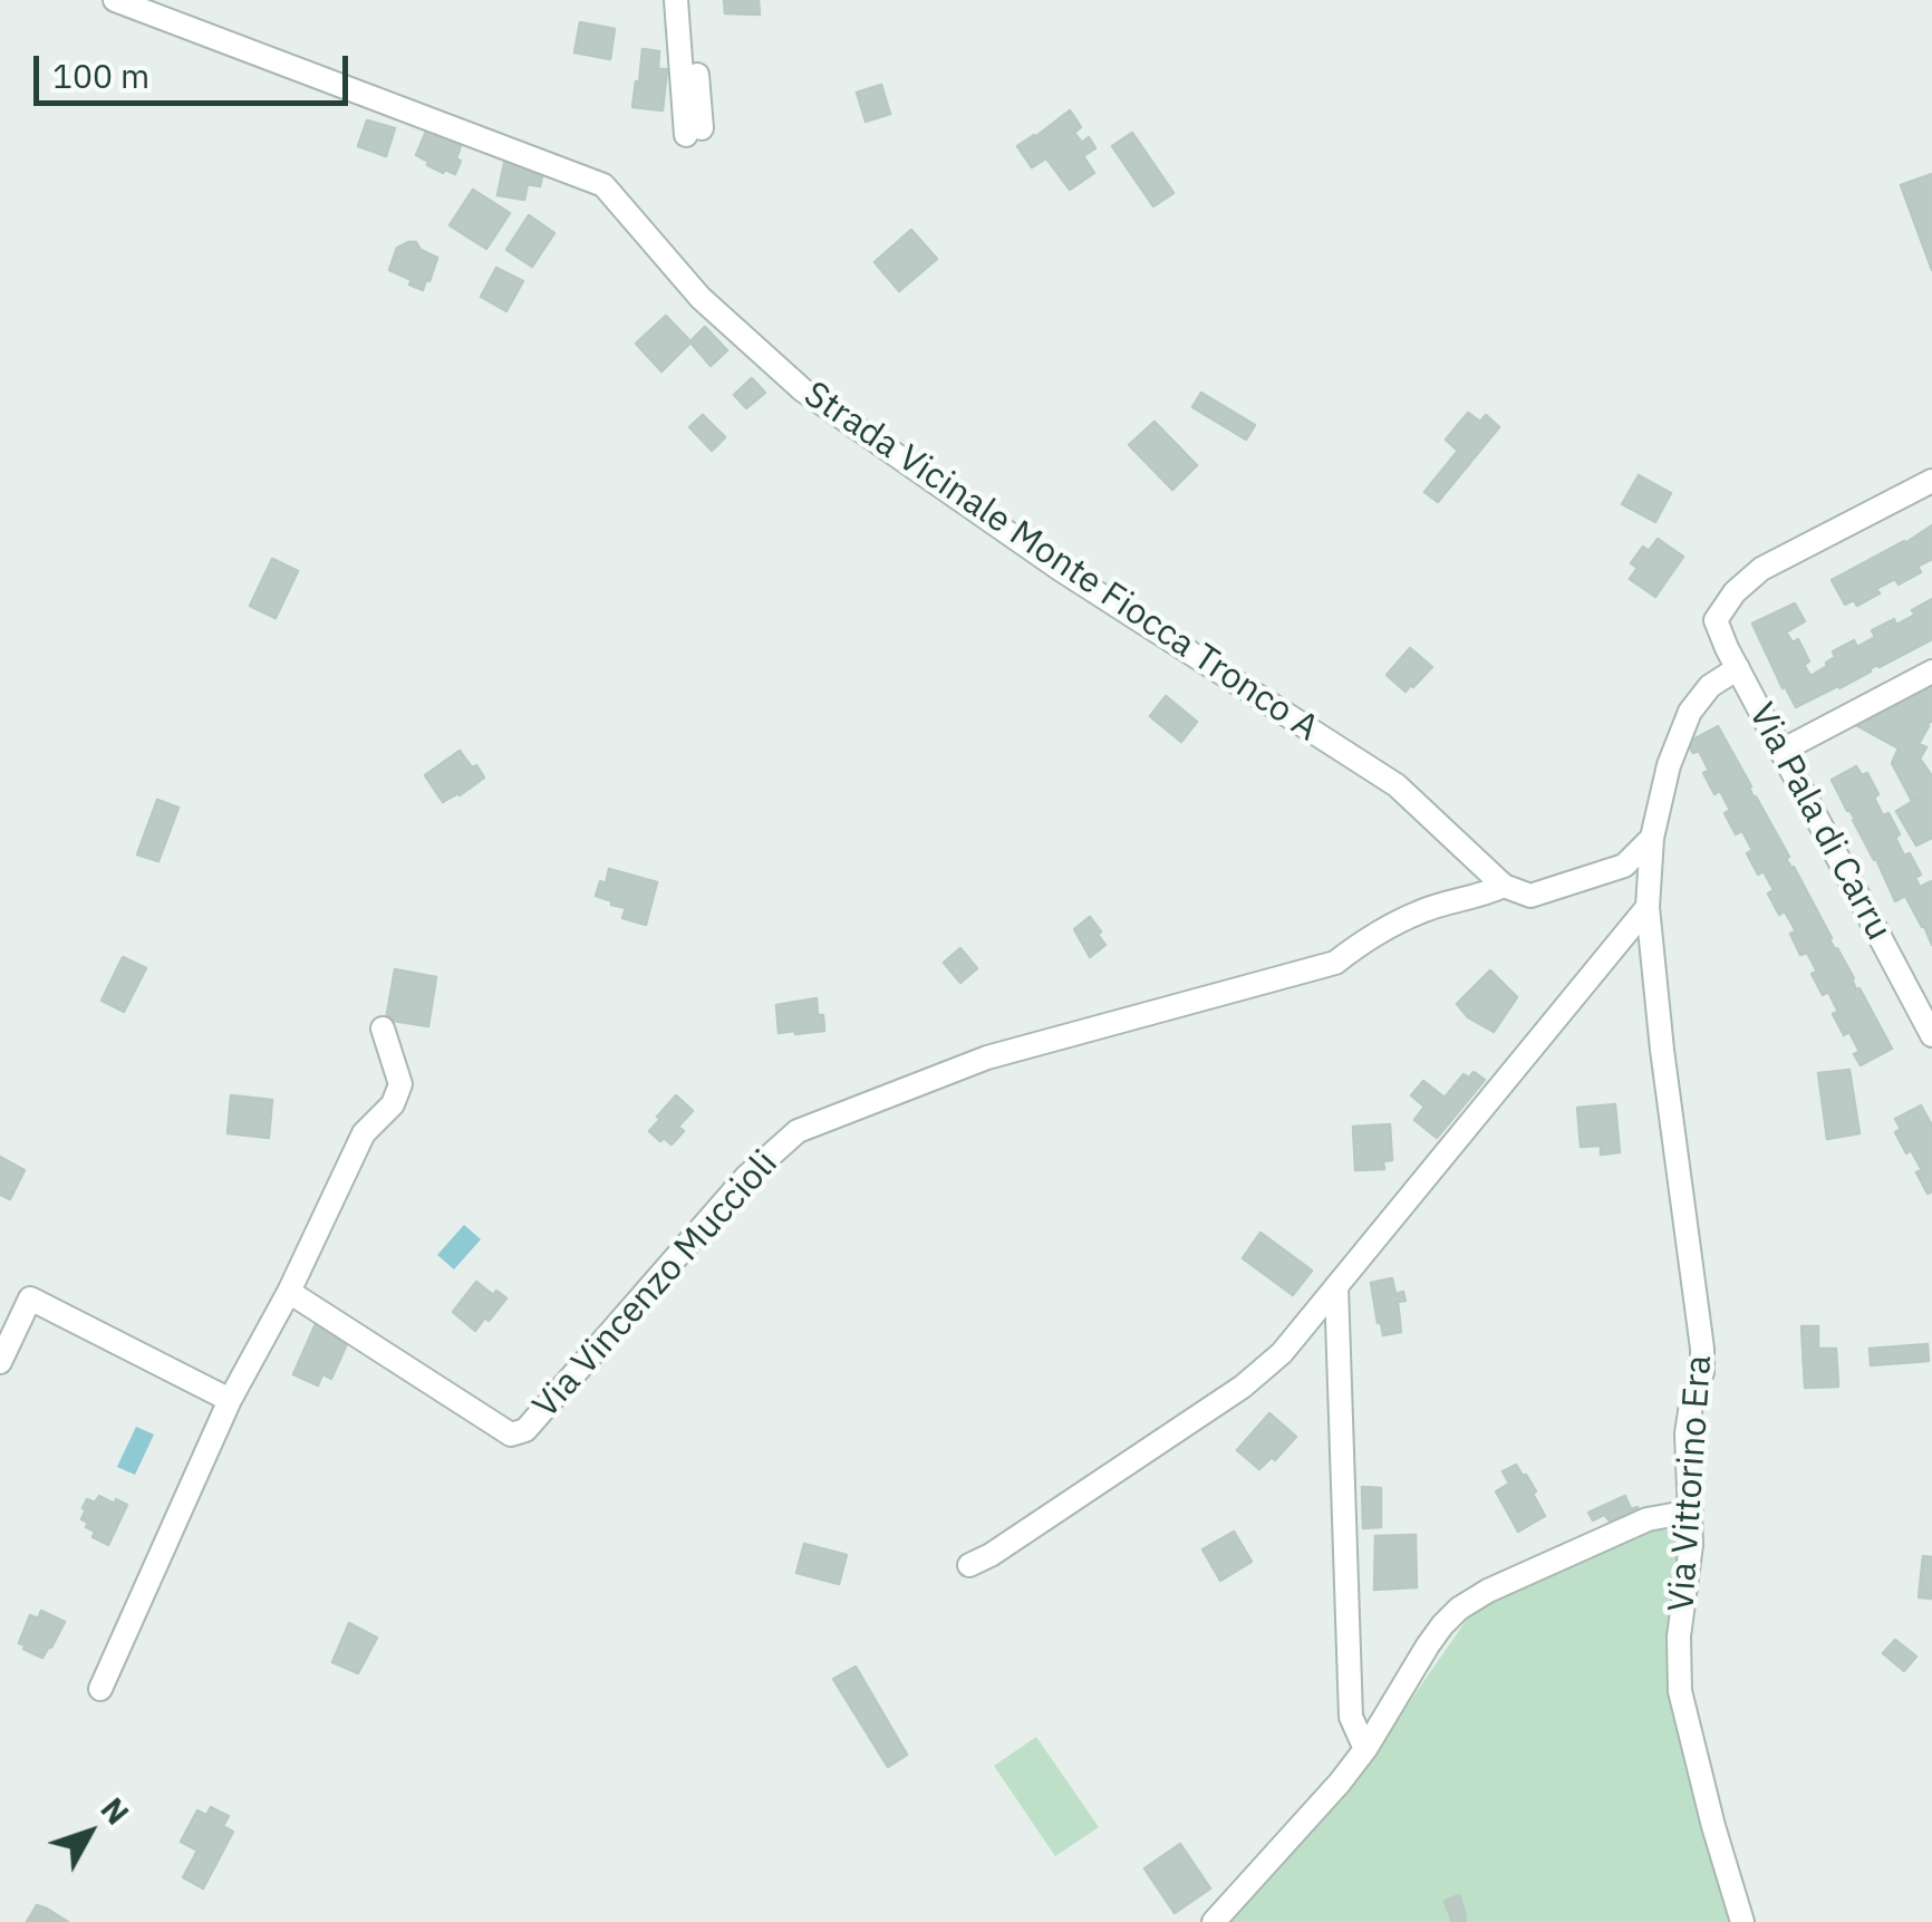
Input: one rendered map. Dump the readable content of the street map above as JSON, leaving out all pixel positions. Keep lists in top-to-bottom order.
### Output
{
  "streets": {
    "street": [
      "Strada Vicinale Monte Fiocca Tronco A",
      "Via Pala di Carru",
      "Via Vincenzo Muccioli",
      "Via Vittorino Era"
    ]
  },
  "crossings": [
    ["Strada Vicinale Monte Fiocca Tronco A", "Via Vincenzo Muccioli"],
    ["Via Pala di Carru", "Via Vittorino Era"]
  ],
  "scale_bar": "100 m",
  "north": "top right"
}
